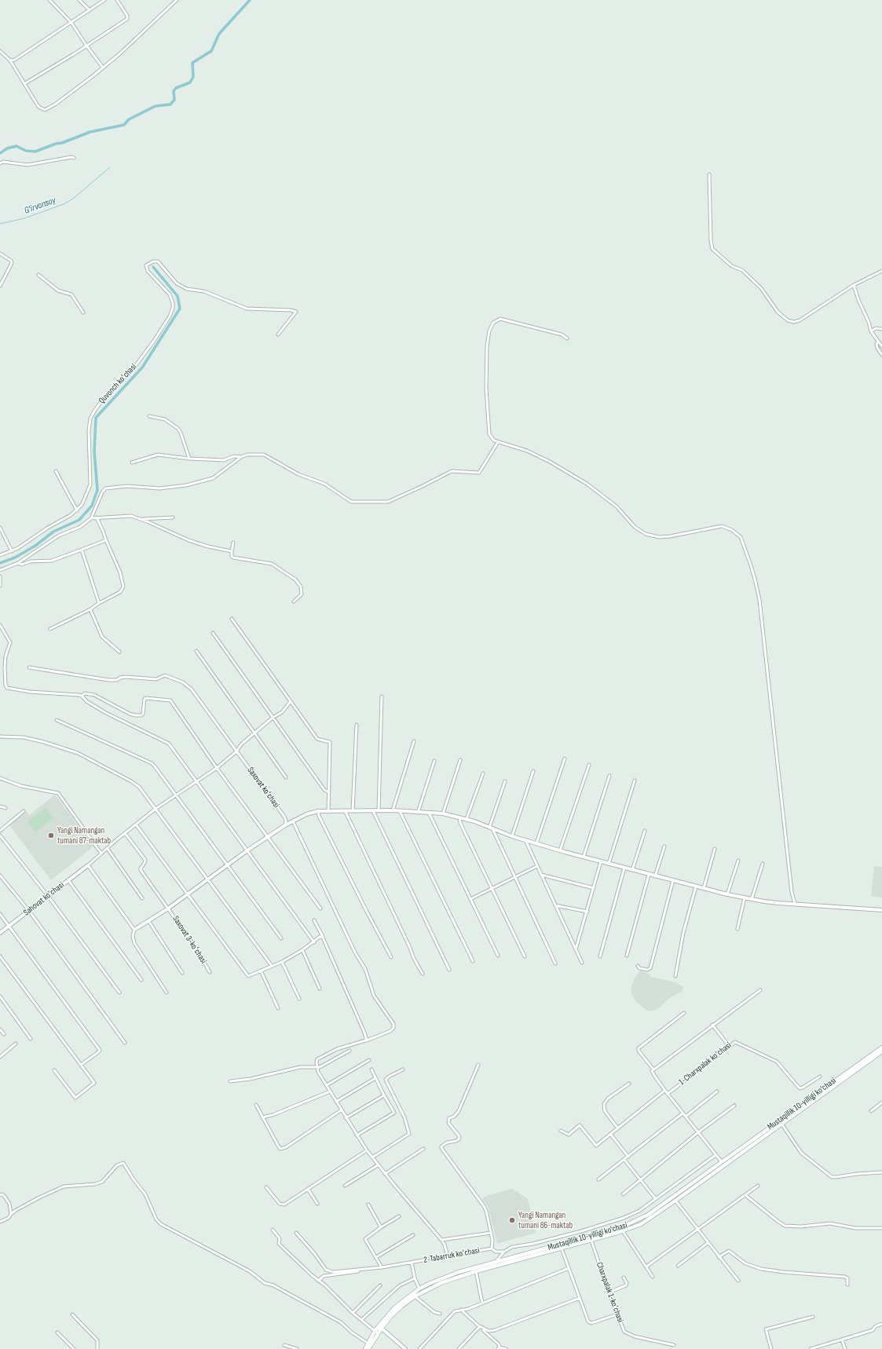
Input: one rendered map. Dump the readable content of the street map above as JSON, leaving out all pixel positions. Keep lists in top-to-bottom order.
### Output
{
  "streets": {
    "main road": ["Mustaqillik 10-yilligi ko'chasi"],
    "street": [
      "Quvonch koʻchasi",
      "Saxovat koʻchasi",
      "Sahovat koʻchasi",
      "Saxovat 3-koʻchasi",
      "1-Charxpalak koʻchasi",
      "2-Tabarruk koʻchasi",
      "Charxpalak 1-koʻchasi"
    ]
  },
  "crossings": [
    ["Mustaqillik 10-yilligi ko'chasi", "2-Tabarruk koʻchasi"],
    ["Mustaqillik 10-yilligi ko'chasi", "Charxpalak 1-koʻchasi"]
  ],
  "water": ["G‘irvonsoy"],
  "places": ["Yangi Namangan tumani 87-maktab", "Yangi Namangan tumani 86-maktab"]
}
